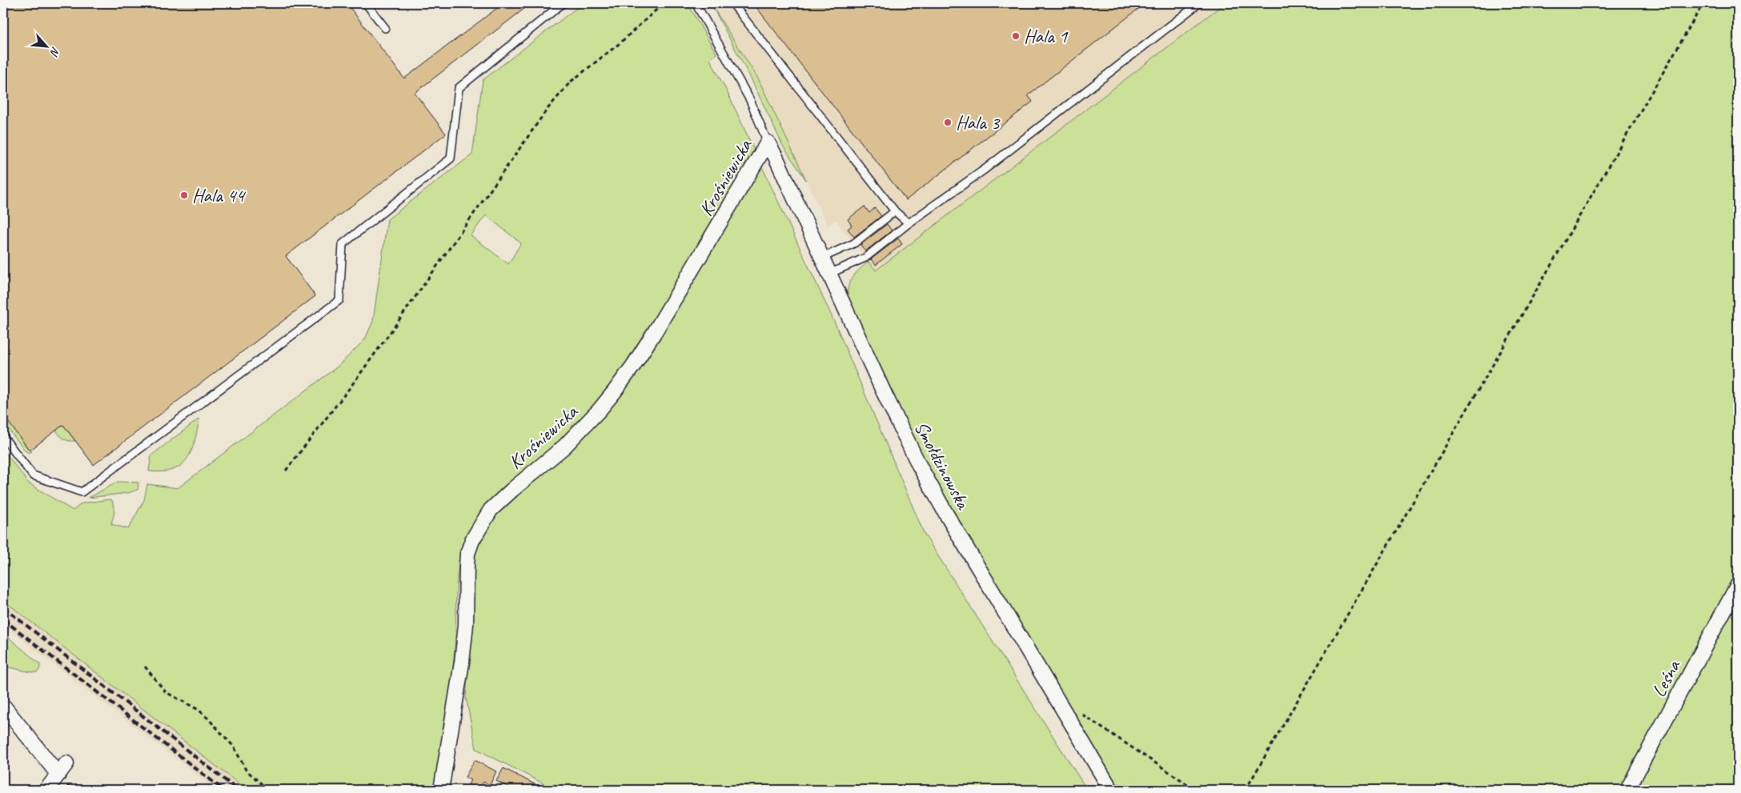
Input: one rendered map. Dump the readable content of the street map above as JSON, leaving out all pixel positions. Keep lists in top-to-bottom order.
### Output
{
  "streets": {
    "street": ["Krośniewicka", "Smołdzinowska", "Leśna"]
  },
  "crossings": [
    ["Krośniewicka", "Smołdzinowska"]
  ],
  "places": ["Hala 1", "Hala 3", "Hala 44"],
  "north": "bottom right"
}
